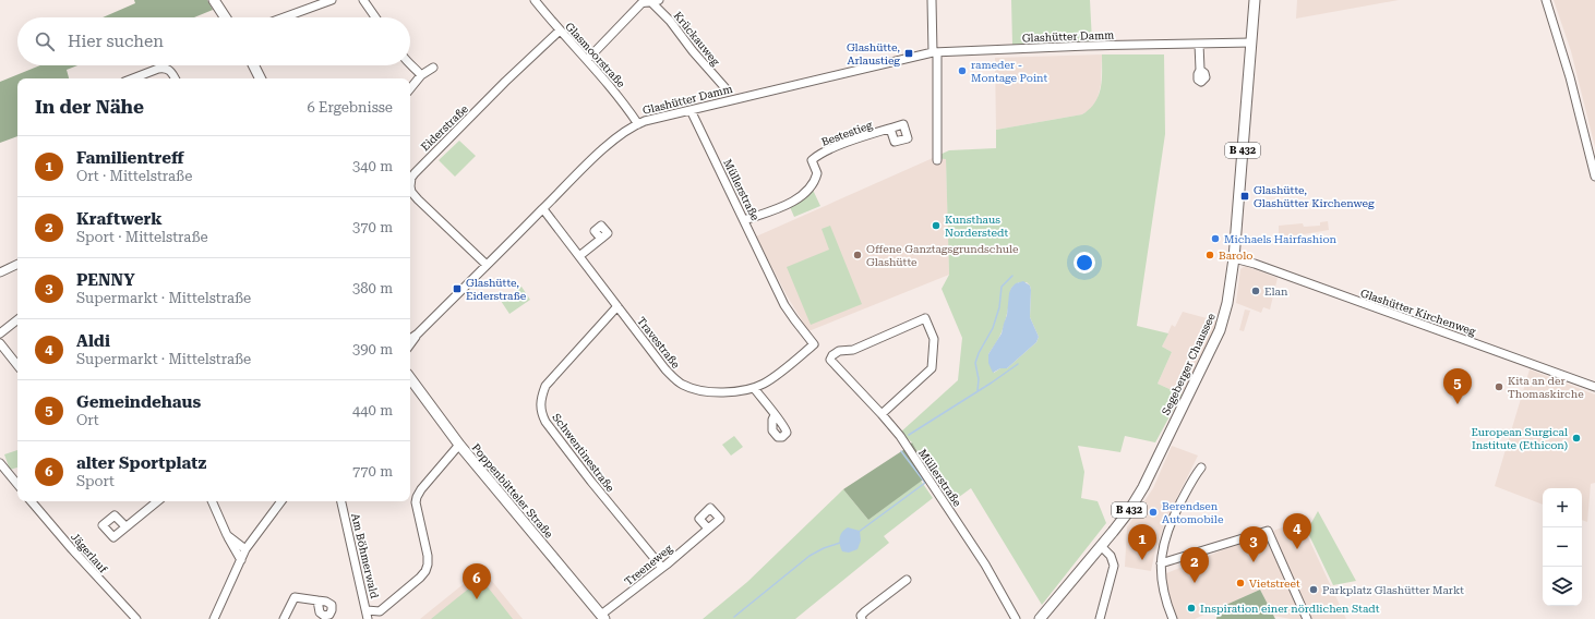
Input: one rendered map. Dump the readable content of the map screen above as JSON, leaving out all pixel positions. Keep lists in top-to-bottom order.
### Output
{
  "streets": {
    "main road": ["B 432", "Segeberger Chaussee", "Poppenbütteler Straße"],
    "street": [
      "Glashütter Damm",
      "Krückauweg",
      "Glasmoorstraße",
      "Eiderstraße",
      "Bestestieg",
      "Müllerstraße",
      "Glashütter Kirchenweg",
      "Travestraße",
      "Schwentinestraße",
      "Jägerlauf",
      "Am Böhmerwald",
      "Treeneweg"
    ]
  },
  "crossings": [
    ["Glashütter Damm", "Glasmoorstraße"],
    ["Glashütter Damm", "Eiderstraße"],
    ["Glashütter Damm", "Müllerstraße"],
    ["Glashütter Damm", "Travestraße"],
    ["Glashütter Damm", "Segeberger Chaussee"],
    ["Krückauweg", "Glasmoorstraße"],
    ["Glasmoorstraße", "Eiderstraße"],
    ["Bestestieg", "Müllerstraße"],
    ["Müllerstraße", "Travestraße"],
    ["Glashütter Kirchenweg", "Segeberger Chaussee"],
    ["Travestraße", "Schwentinestraße"],
    ["Schwentinestraße", "Treeneweg"],
    ["Poppenbütteler Straße", "Treeneweg"]
  ],
  "places": {
    "transit": ["Glashütte, Arlaustieg", "Glashütte, Glashütter Kirchenweg", "Glashütte, Eiderstraße"],
    "other": [
      "rameder - Montage Point",
      "Kunsthaus Norderstedt",
      "Michaels Hairfashion",
      "Offene Ganztagsgrundschule Glashütte",
      "Barolo",
      "Elan",
      "Kita an der Thomaskirche",
      "European Surgical Institute (Ethicon)",
      "Berendsen Automobile",
      "Vietstreet",
      "Parkplatz Glashütter Markt",
      "Inspiration einer nördlichen Stadt"
    ]
  },
  "page": {
    "search": "Hier suchen",
    "heading": ["In der Nähe", "6 Ergebnisse"],
    "list": [
      {
        "mark": "1",
        "name": "Familientreff",
        "note": "Ort · Mittelstraße",
        "value": "340 m"
      },
      {
        "mark": "2",
        "name": "Kraftwerk",
        "note": "Sport · Mittelstraße",
        "value": "370 m"
      },
      {
        "mark": "3",
        "name": "PENNY",
        "note": "Supermarkt · Mittelstraße",
        "value": "380 m"
      },
      {
        "mark": "4",
        "name": "Aldi",
        "note": "Supermarkt · Mittelstraße",
        "value": "390 m"
      },
      {
        "mark": "5",
        "name": "Gemeindehaus",
        "note": "Ort",
        "value": "440 m"
      },
      {
        "mark": "6",
        "name": "alter Sportplatz",
        "note": "Sport",
        "value": "770 m"
      }
    ],
    "pins": [
      "5",
      "4",
      "1",
      "3",
      "2",
      "6"
    ],
    "map_buttons": ["+", "−"]
  }
}
